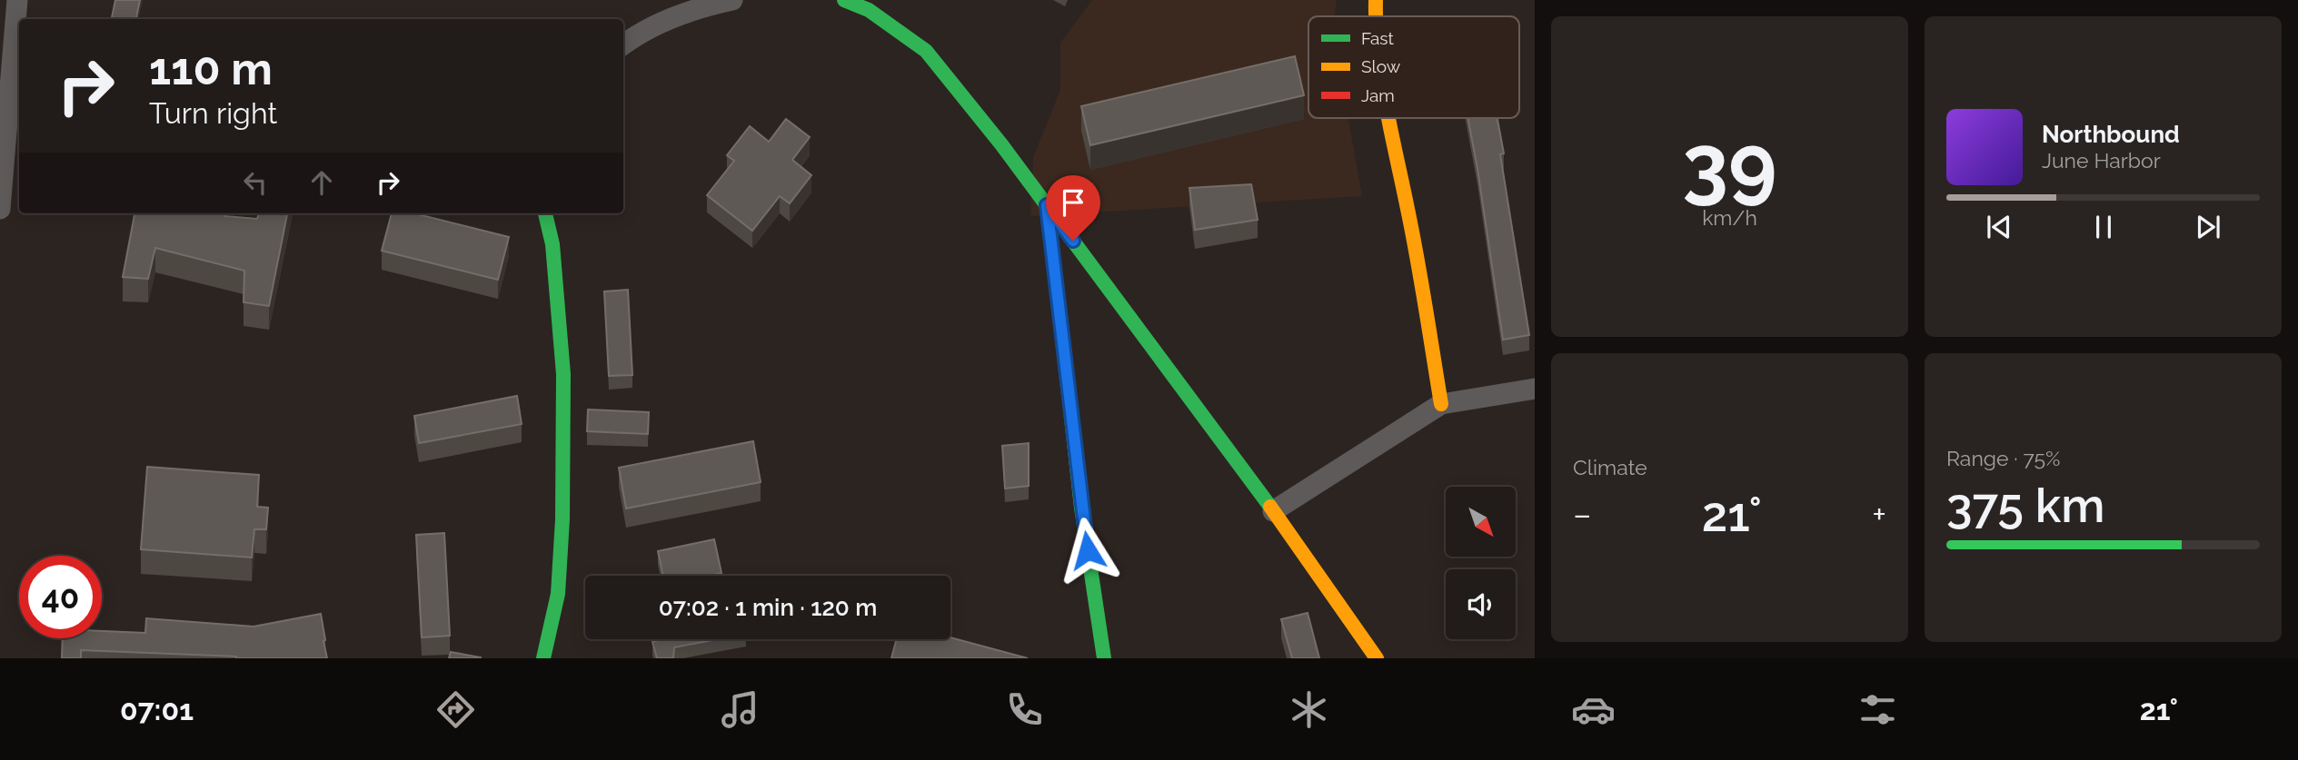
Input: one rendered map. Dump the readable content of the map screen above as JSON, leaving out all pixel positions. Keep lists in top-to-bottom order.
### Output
{
  "legend": ["Fast", "Slow", "Jam"],
  "north": "bottom right",
  "page": {
    "tile": [
      ["39", "km/h"],
      "Climate",
      ["Range · 75%", "375 km"]
    ],
    "turn": ["110 m", "Turn right"],
    "song": ["Northbound", "June Harbor"],
    "heat": ["−", "21°", "+"],
    "limit": "40",
    "trip": "07:02 · 1 min · 120 m",
    "tabs": ["07:01", "21°"]
  }
}
